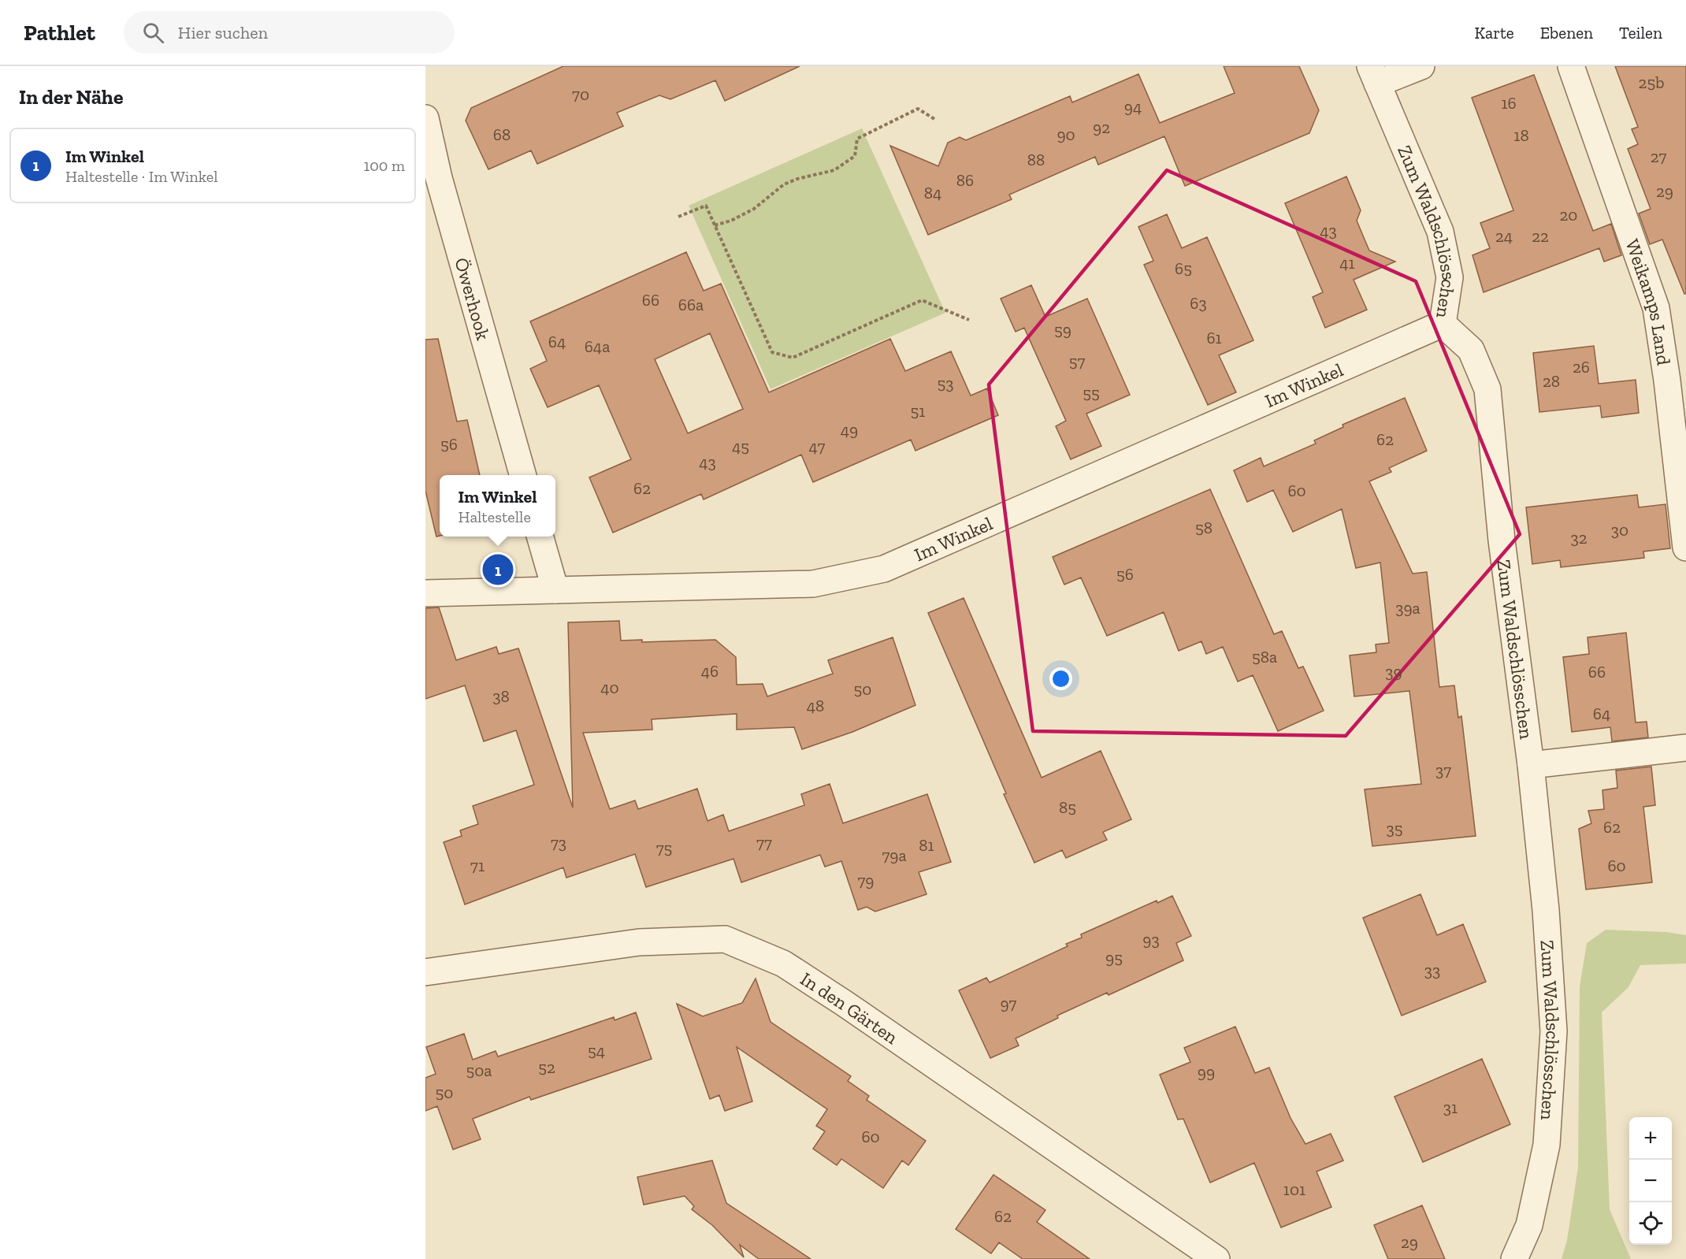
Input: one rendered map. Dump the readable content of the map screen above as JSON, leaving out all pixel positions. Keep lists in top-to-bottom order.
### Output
{
  "streets": {
    "street": [
      "Zum Waldschlösschen",
      "Öwerhook",
      "Weikamps Land",
      "Im Winkel",
      "In den Gärten"
    ]
  },
  "crossings": [
    ["Zum Waldschlösschen", "Im Winkel"]
  ],
  "house_numbers": [
    "25b",
    "70",
    "16",
    "94",
    "92",
    "68",
    "90",
    "18",
    "27",
    "88",
    "86",
    "29",
    "84",
    "20",
    "43",
    "24",
    "22",
    "41",
    "65",
    "66",
    "63",
    "66a",
    "59",
    "61",
    "64",
    "64a",
    "57",
    "26",
    "28",
    "53",
    "55",
    "51",
    "49",
    "62",
    "56",
    "45",
    "47",
    "43",
    "62",
    "60",
    "58",
    "30",
    "32",
    "56",
    "39a",
    "58a",
    "46",
    "39",
    "66",
    "40",
    "50",
    "38",
    "48",
    "64",
    "37",
    "85",
    "62",
    "35",
    "73",
    "77",
    "81",
    "75",
    "79a",
    "71",
    "60",
    "79",
    "93",
    "95",
    "33",
    "97",
    "54",
    "52",
    "50a",
    "99",
    "50",
    "31",
    "60",
    "101",
    "62",
    "29"
  ],
  "page": {
    "header": "Pathlet",
    "search": "Hier suchen",
    "nav": ["Karte", "Ebenen", "Teilen"],
    "heading": "In der Nähe",
    "list": [
      {
        "mark": "1",
        "name": "Im Winkel",
        "note": "Haltestelle · Im Winkel",
        "value": "100 m"
      }
    ],
    "popup": ["Im Winkel", "Haltestelle"],
    "pins": "1",
    "map_buttons": ["+", "−"]
  }
}
